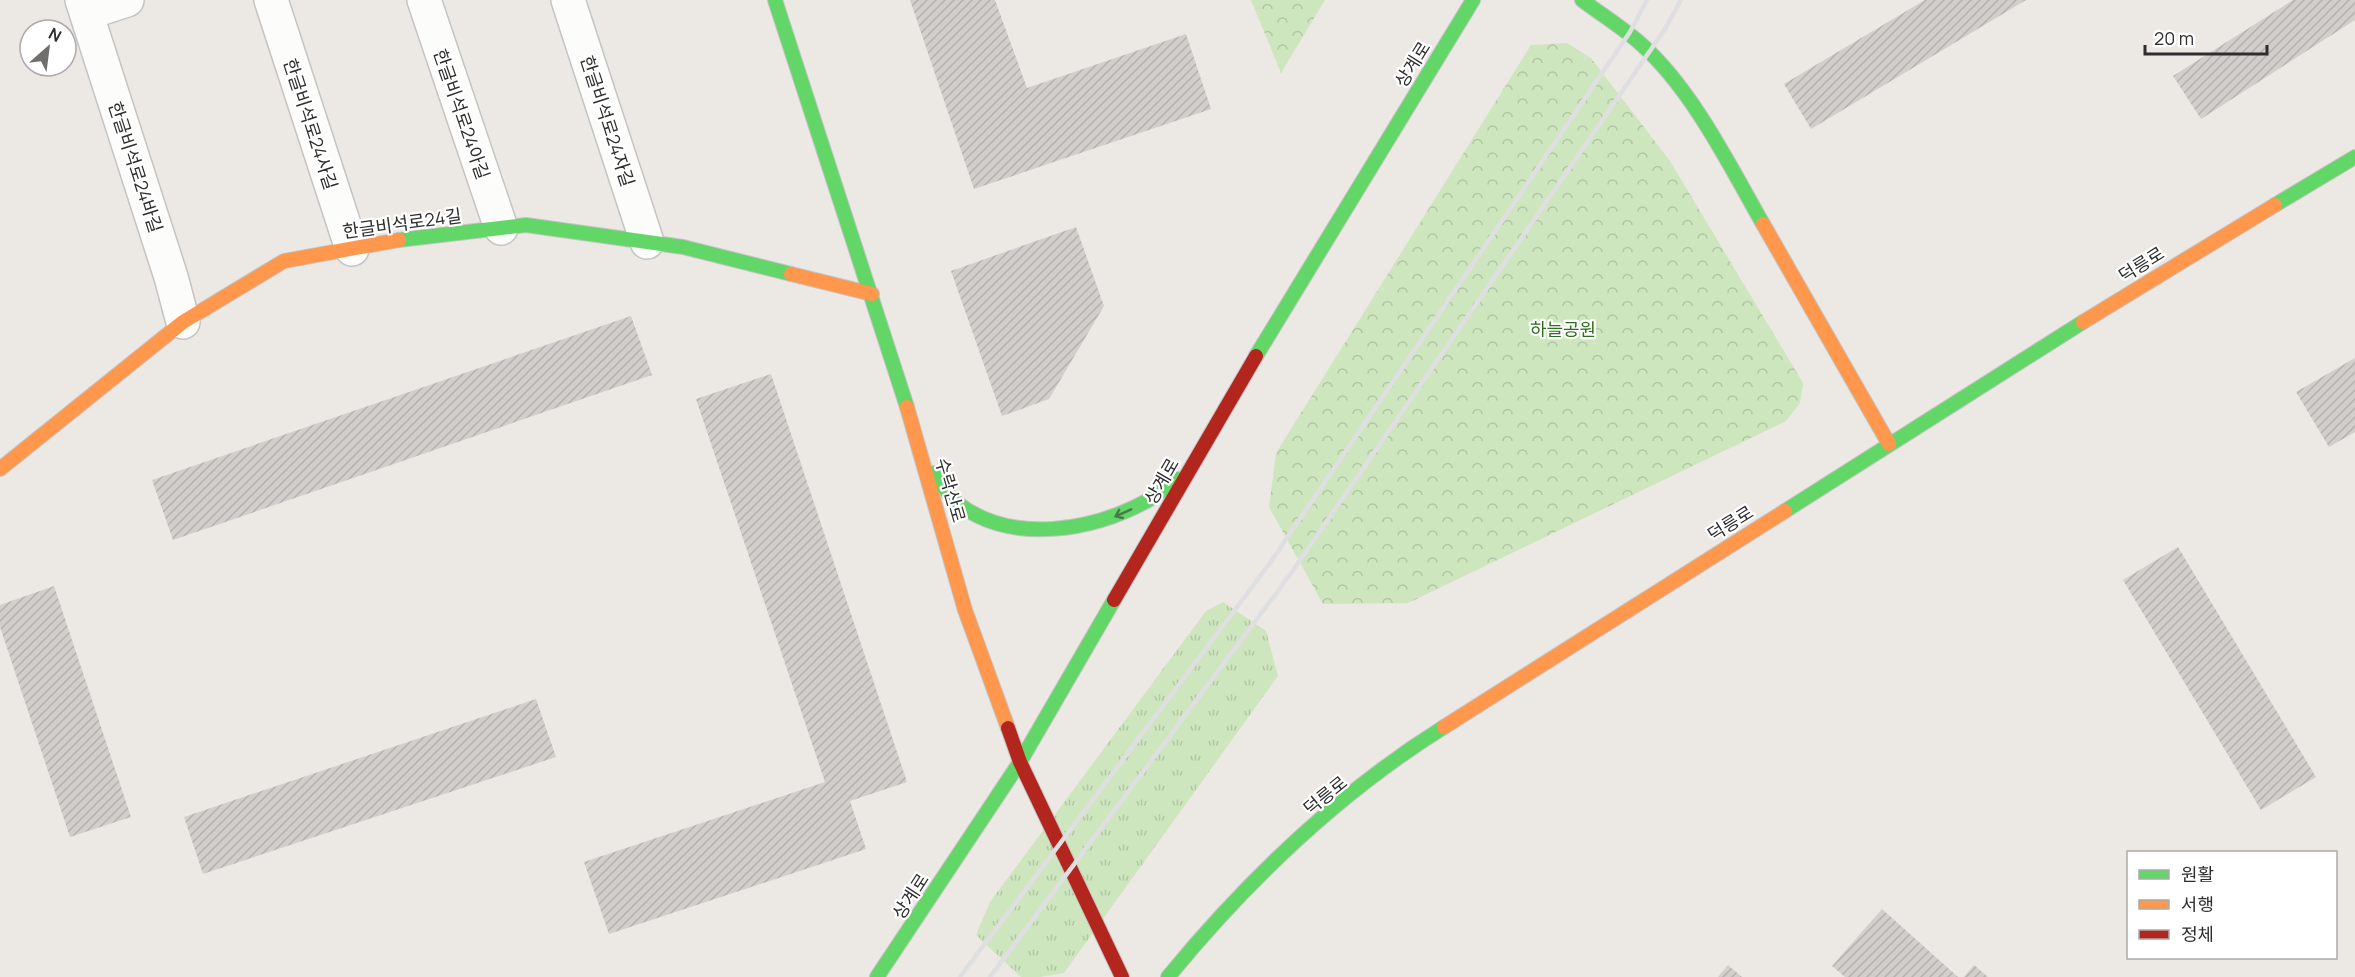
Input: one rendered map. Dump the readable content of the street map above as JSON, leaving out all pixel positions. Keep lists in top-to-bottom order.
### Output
{
  "streets": {
    "main road": [
      "상계로",
      "한글비석로24길",
      "덕릉로",
      "수락산로"
    ],
    "street": [
      "한글비석로24아길",
      "한글비석로24자길",
      "한글비석로24사길",
      "한글비석로24바길"
    ]
  },
  "crossings": [
    ["상계로", "수락산로"],
    ["한글비석로24아길", "한글비석로24길"],
    ["한글비석로24자길", "한글비석로24길"],
    ["한글비석로24사길", "한글비석로24길"],
    ["한글비석로24바길", "한글비석로24길"],
    ["한글비석로24길", "수락산로"]
  ],
  "parks": ["하늘공원"],
  "legend": ["원활", "서행", "정체"],
  "scale_bar": "20 m",
  "north": "top right"
}
